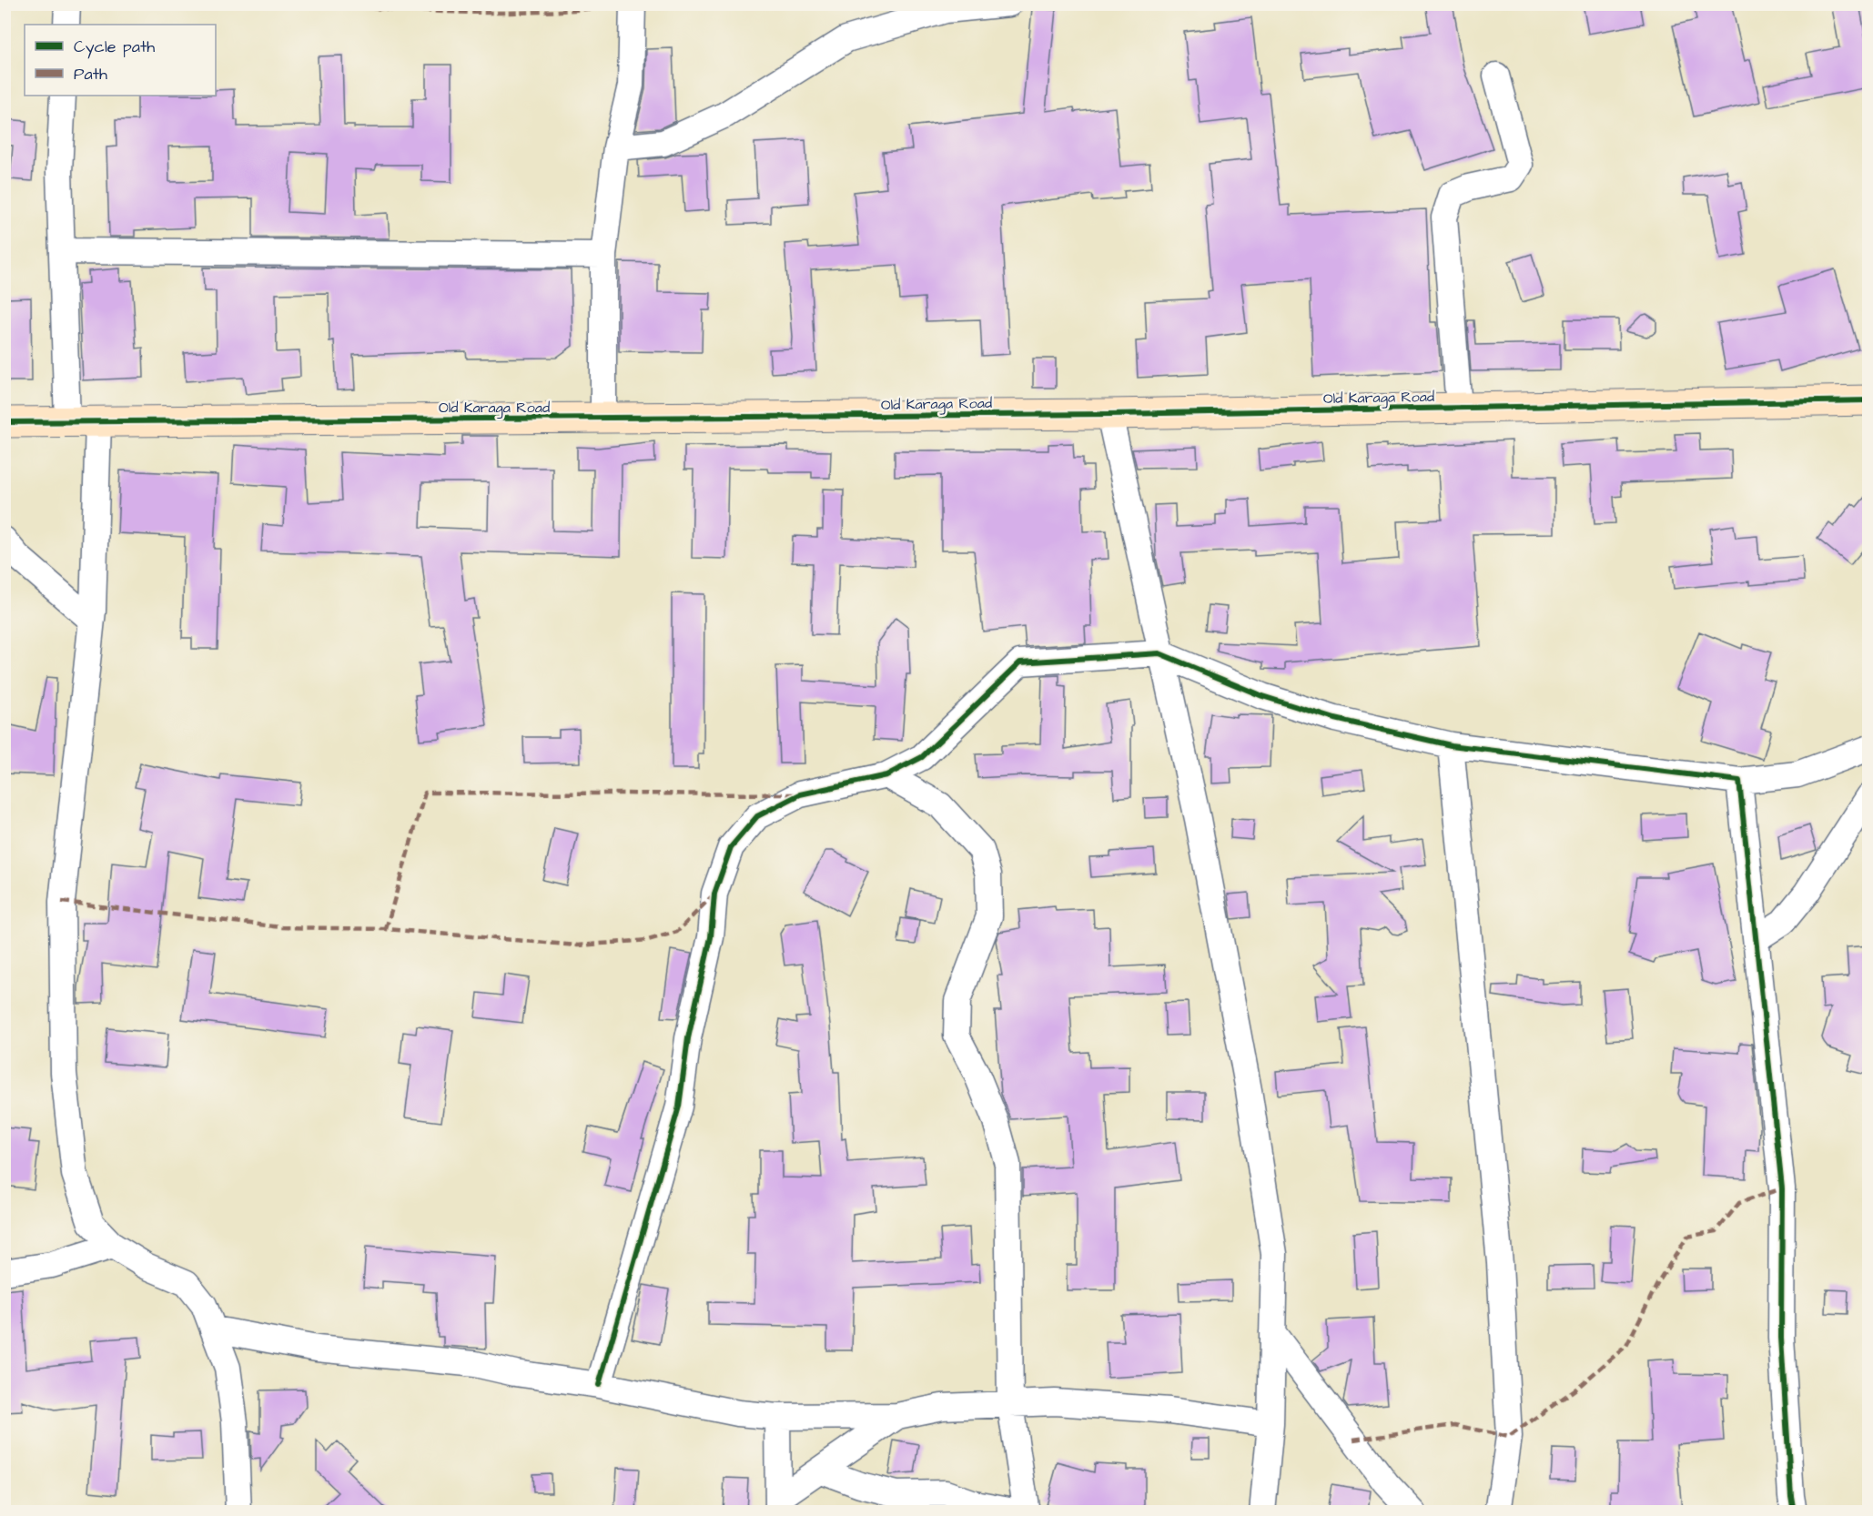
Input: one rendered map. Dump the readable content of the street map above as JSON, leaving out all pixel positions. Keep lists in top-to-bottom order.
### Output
{
  "streets": {
    "street": ["Old Karaga Road"]
  },
  "legend": ["Cycle path", "Path"]
}
